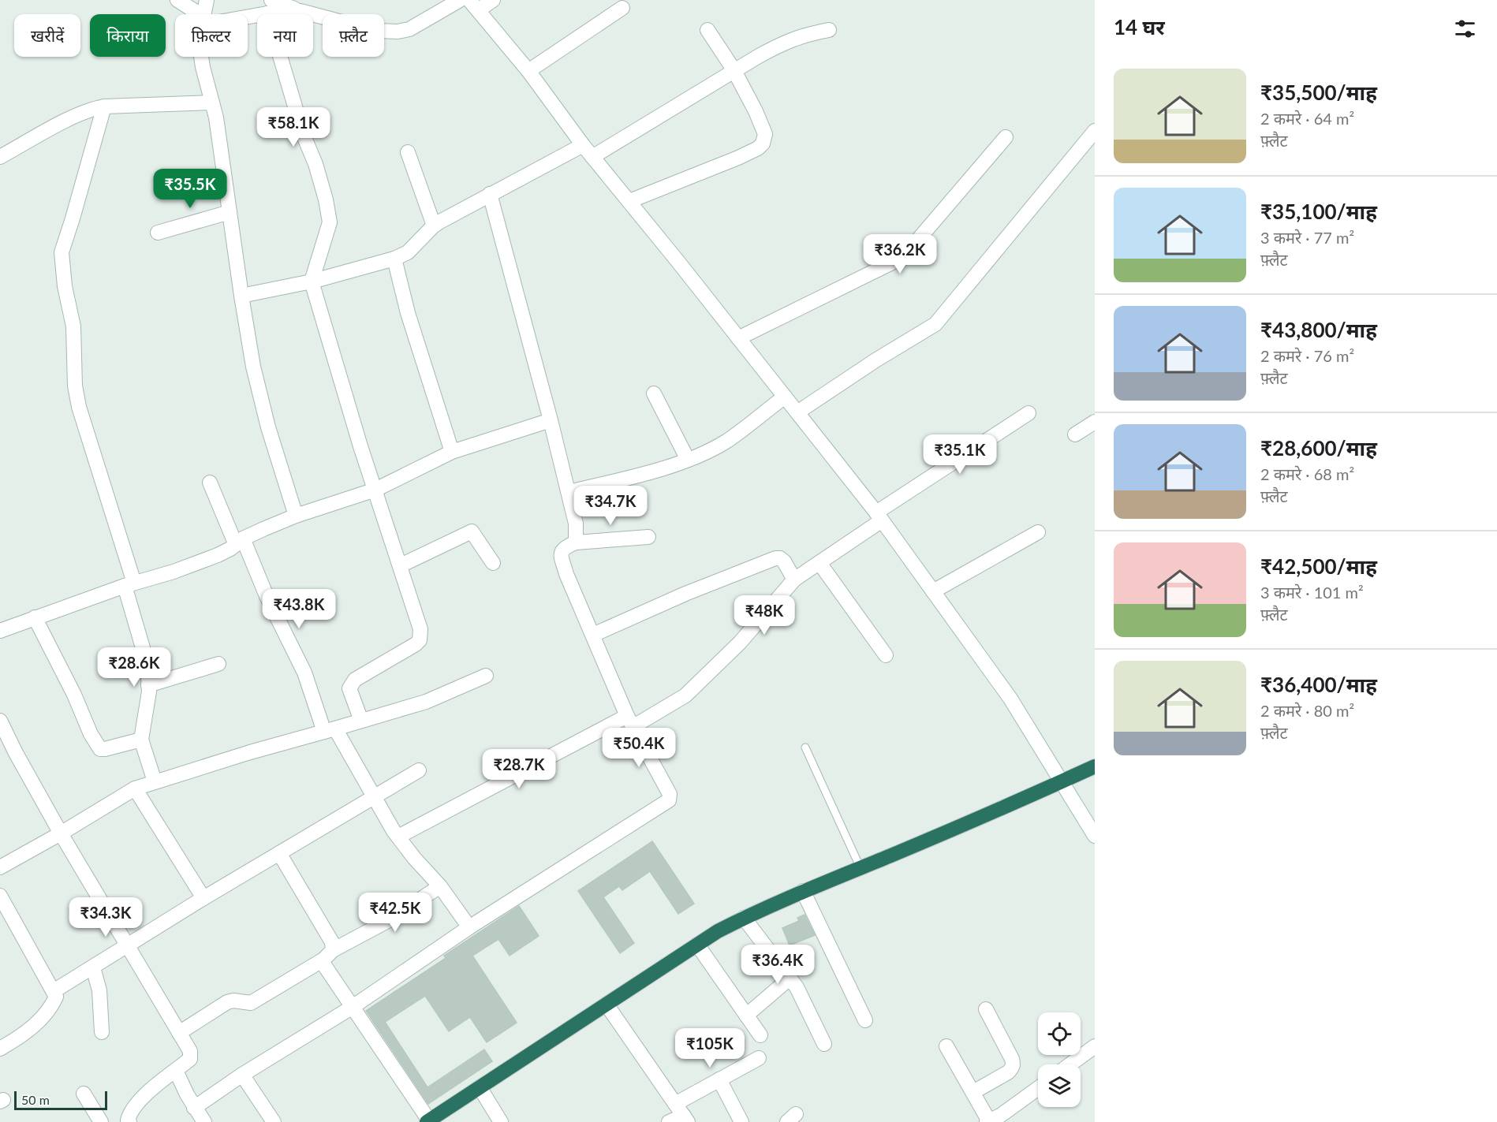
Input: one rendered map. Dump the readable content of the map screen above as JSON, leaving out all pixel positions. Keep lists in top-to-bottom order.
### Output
{
  "scale_bar": "50 m",
  "page": {
    "heading": "14 घर",
    "chip": [
      "खरीदें",
      "किराया",
      "फ़िल्टर",
      "नया",
      "फ़्लैट"
    ],
    "list": [
      {
        "name": "₹35,500/माह",
        "note": "2 कमरे · 64 m² · फ़्लैट"
      },
      {
        "name": "₹35,100/माह",
        "note": "3 कमरे · 77 m² · फ़्लैट"
      },
      {
        "name": "₹43,800/माह",
        "note": "2 कमरे · 76 m² · फ़्लैट"
      },
      {
        "name": "₹28,600/माह",
        "note": "2 कमरे · 68 m² · फ़्लैट"
      },
      {
        "name": "₹42,500/माह",
        "note": "3 कमरे · 101 m² · फ़्लैट"
      },
      {
        "name": "₹36,400/माह",
        "note": "2 कमरे · 80 m² · फ़्लैट"
      }
    ],
    "price": [
      "₹58.1K",
      "₹35.5K",
      "₹36.2K",
      "₹35.1K",
      "₹34.7K",
      "₹43.8K",
      "₹48K",
      "₹28.6K",
      "₹50.4K",
      "₹28.7K",
      "₹42.5K",
      "₹34.3K",
      "₹36.4K",
      "₹105K"
    ],
    "scale": "50 m"
  }
}
